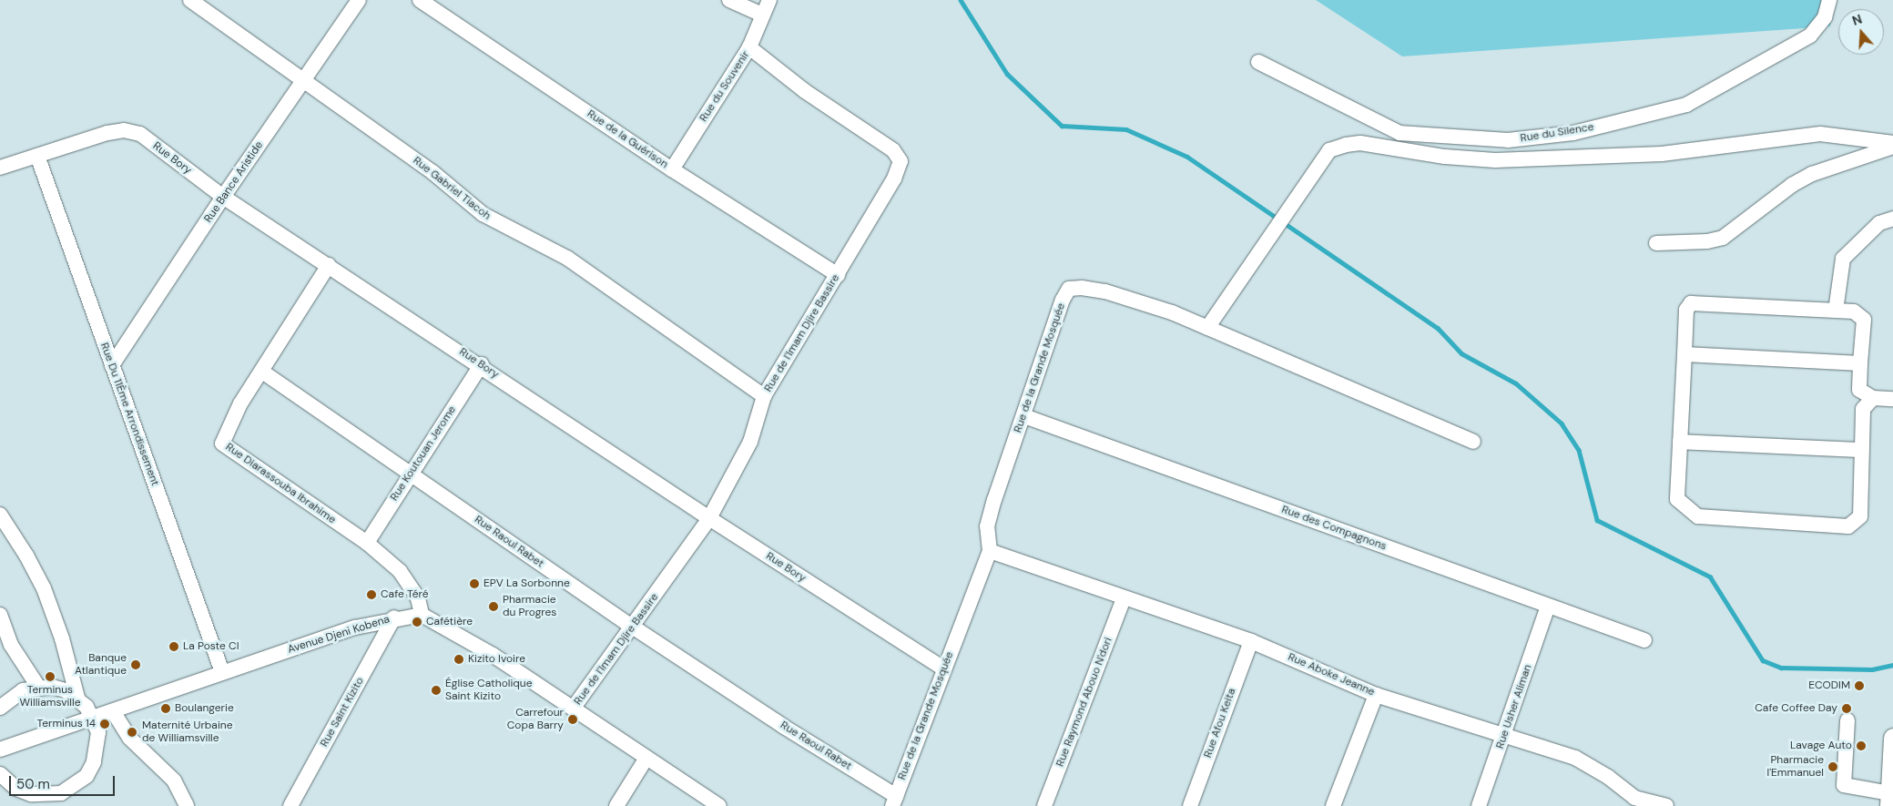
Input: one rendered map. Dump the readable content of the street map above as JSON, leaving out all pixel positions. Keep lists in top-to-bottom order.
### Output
{
  "streets": {
    "street": [
      "Rue du Souvenir",
      "Rue du Silence",
      "Rue de la Guérison",
      "Rue Bory",
      "Rue Bance Aristide",
      "Rue Gabriel Tiacoh",
      "Rue de l'Imam Djire Bassire",
      "Rue de la Grande Mosquée",
      "Rue Du 11Ème Arrondissement",
      "Rue Koutouan Jerome",
      "Rue Diarassouba Ibrahime",
      "Rue des Compagnons",
      "Rue Raoul Rabet",
      "Avenue Djeni Kobena",
      "Rue Aboke Jeanne",
      "Rue Raymond Abouo N'dori",
      "Rue Usher Aliman",
      "Rue Saint Kizito",
      "Rue Afou Keita"
    ]
  },
  "crossings": [
    ["Rue du Souvenir", "Rue de la Guérison"],
    ["Rue du Souvenir", "Rue de l'Imam Djire Bassire"],
    ["Rue de la Guérison", "Rue de l'Imam Djire Bassire"],
    ["Rue Bory", "Rue Bance Aristide"],
    ["Rue Bory", "Rue de l'Imam Djire Bassire"],
    ["Rue Bory", "Rue de la Grande Mosquée"],
    ["Rue Bory", "Rue Du 11Ème Arrondissement"],
    ["Rue Bory", "Rue Koutouan Jerome"],
    ["Rue Bory", "Rue Diarassouba Ibrahime"],
    ["Rue Bance Aristide", "Rue Gabriel Tiacoh"],
    ["Rue Bance Aristide", "Rue Du 11Ème Arrondissement"],
    ["Rue Gabriel Tiacoh", "Rue de l'Imam Djire Bassire"],
    ["Rue de l'Imam Djire Bassire", "Rue Raoul Rabet"],
    ["Rue de la Grande Mosquée", "Rue des Compagnons"],
    ["Rue de la Grande Mosquée", "Rue Raoul Rabet"],
    ["Rue de la Grande Mosquée", "Rue Aboke Jeanne"],
    ["Rue Du 11Ème Arrondissement", "Avenue Djeni Kobena"],
    ["Rue Koutouan Jerome", "Rue Diarassouba Ibrahime"],
    ["Rue Koutouan Jerome", "Rue Raoul Rabet"],
    ["Rue Diarassouba Ibrahime", "Rue Raoul Rabet"],
    ["Rue Diarassouba Ibrahime", "Avenue Djeni Kobena"],
    ["Rue des Compagnons", "Rue Usher Aliman"],
    ["Avenue Djeni Kobena", "Rue Saint Kizito"],
    ["Rue Aboke Jeanne", "Rue Raymond Abouo N'dori"],
    ["Rue Aboke Jeanne", "Rue Usher Aliman"],
    ["Rue Aboke Jeanne", "Rue Afou Keita"]
  ],
  "places": [
    "EPV La Sorbonne",
    "Cafe Téré",
    "Pharmacie du Progres",
    "Cafétière",
    "La Poste CI",
    "Kizito Ivoire",
    "Banque Atlantique",
    "Terminus Williamsville",
    "ECODIM",
    "Église Catholique Saint Kizito",
    "Boulangerie",
    "Cafe Coffee Day",
    "Carrefour Copa Barry",
    "Terminus 14",
    "Maternité Urbaine de Williamsville",
    "Lavage Auto",
    "Pharmacie l'Emmanuel"
  ],
  "scale_bar": "50 m",
  "north": "top"
}
